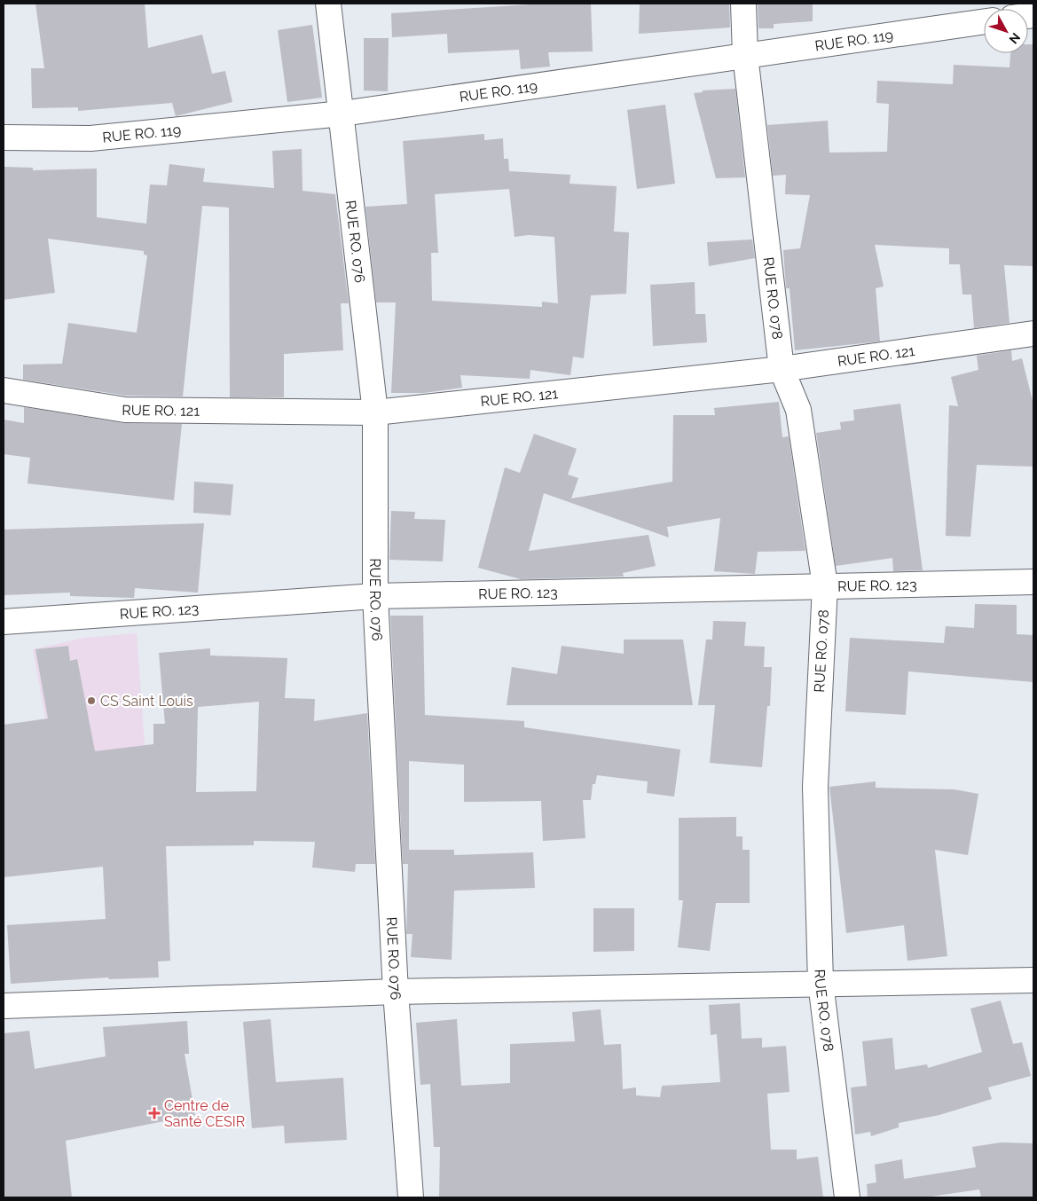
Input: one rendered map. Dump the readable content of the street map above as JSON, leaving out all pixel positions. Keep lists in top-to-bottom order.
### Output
{
  "streets": {
    "street": [
      "RUE RO. 119",
      "RUE RO. 076",
      "RUE RO. 078",
      "RUE RO. 121",
      "RUE RO. 123"
    ]
  },
  "crossings": [
    ["RUE RO. 119", "RUE RO. 076"],
    ["RUE RO. 119", "RUE RO. 078"],
    ["RUE RO. 076", "RUE RO. 121"],
    ["RUE RO. 076", "RUE RO. 123"],
    ["RUE RO. 078", "RUE RO. 121"],
    ["RUE RO. 078", "RUE RO. 123"]
  ],
  "places": {
    "other": ["CS Saint Louis"],
    "health": ["Centre de Santé CESIR"]
  },
  "north": "bottom right"
}
